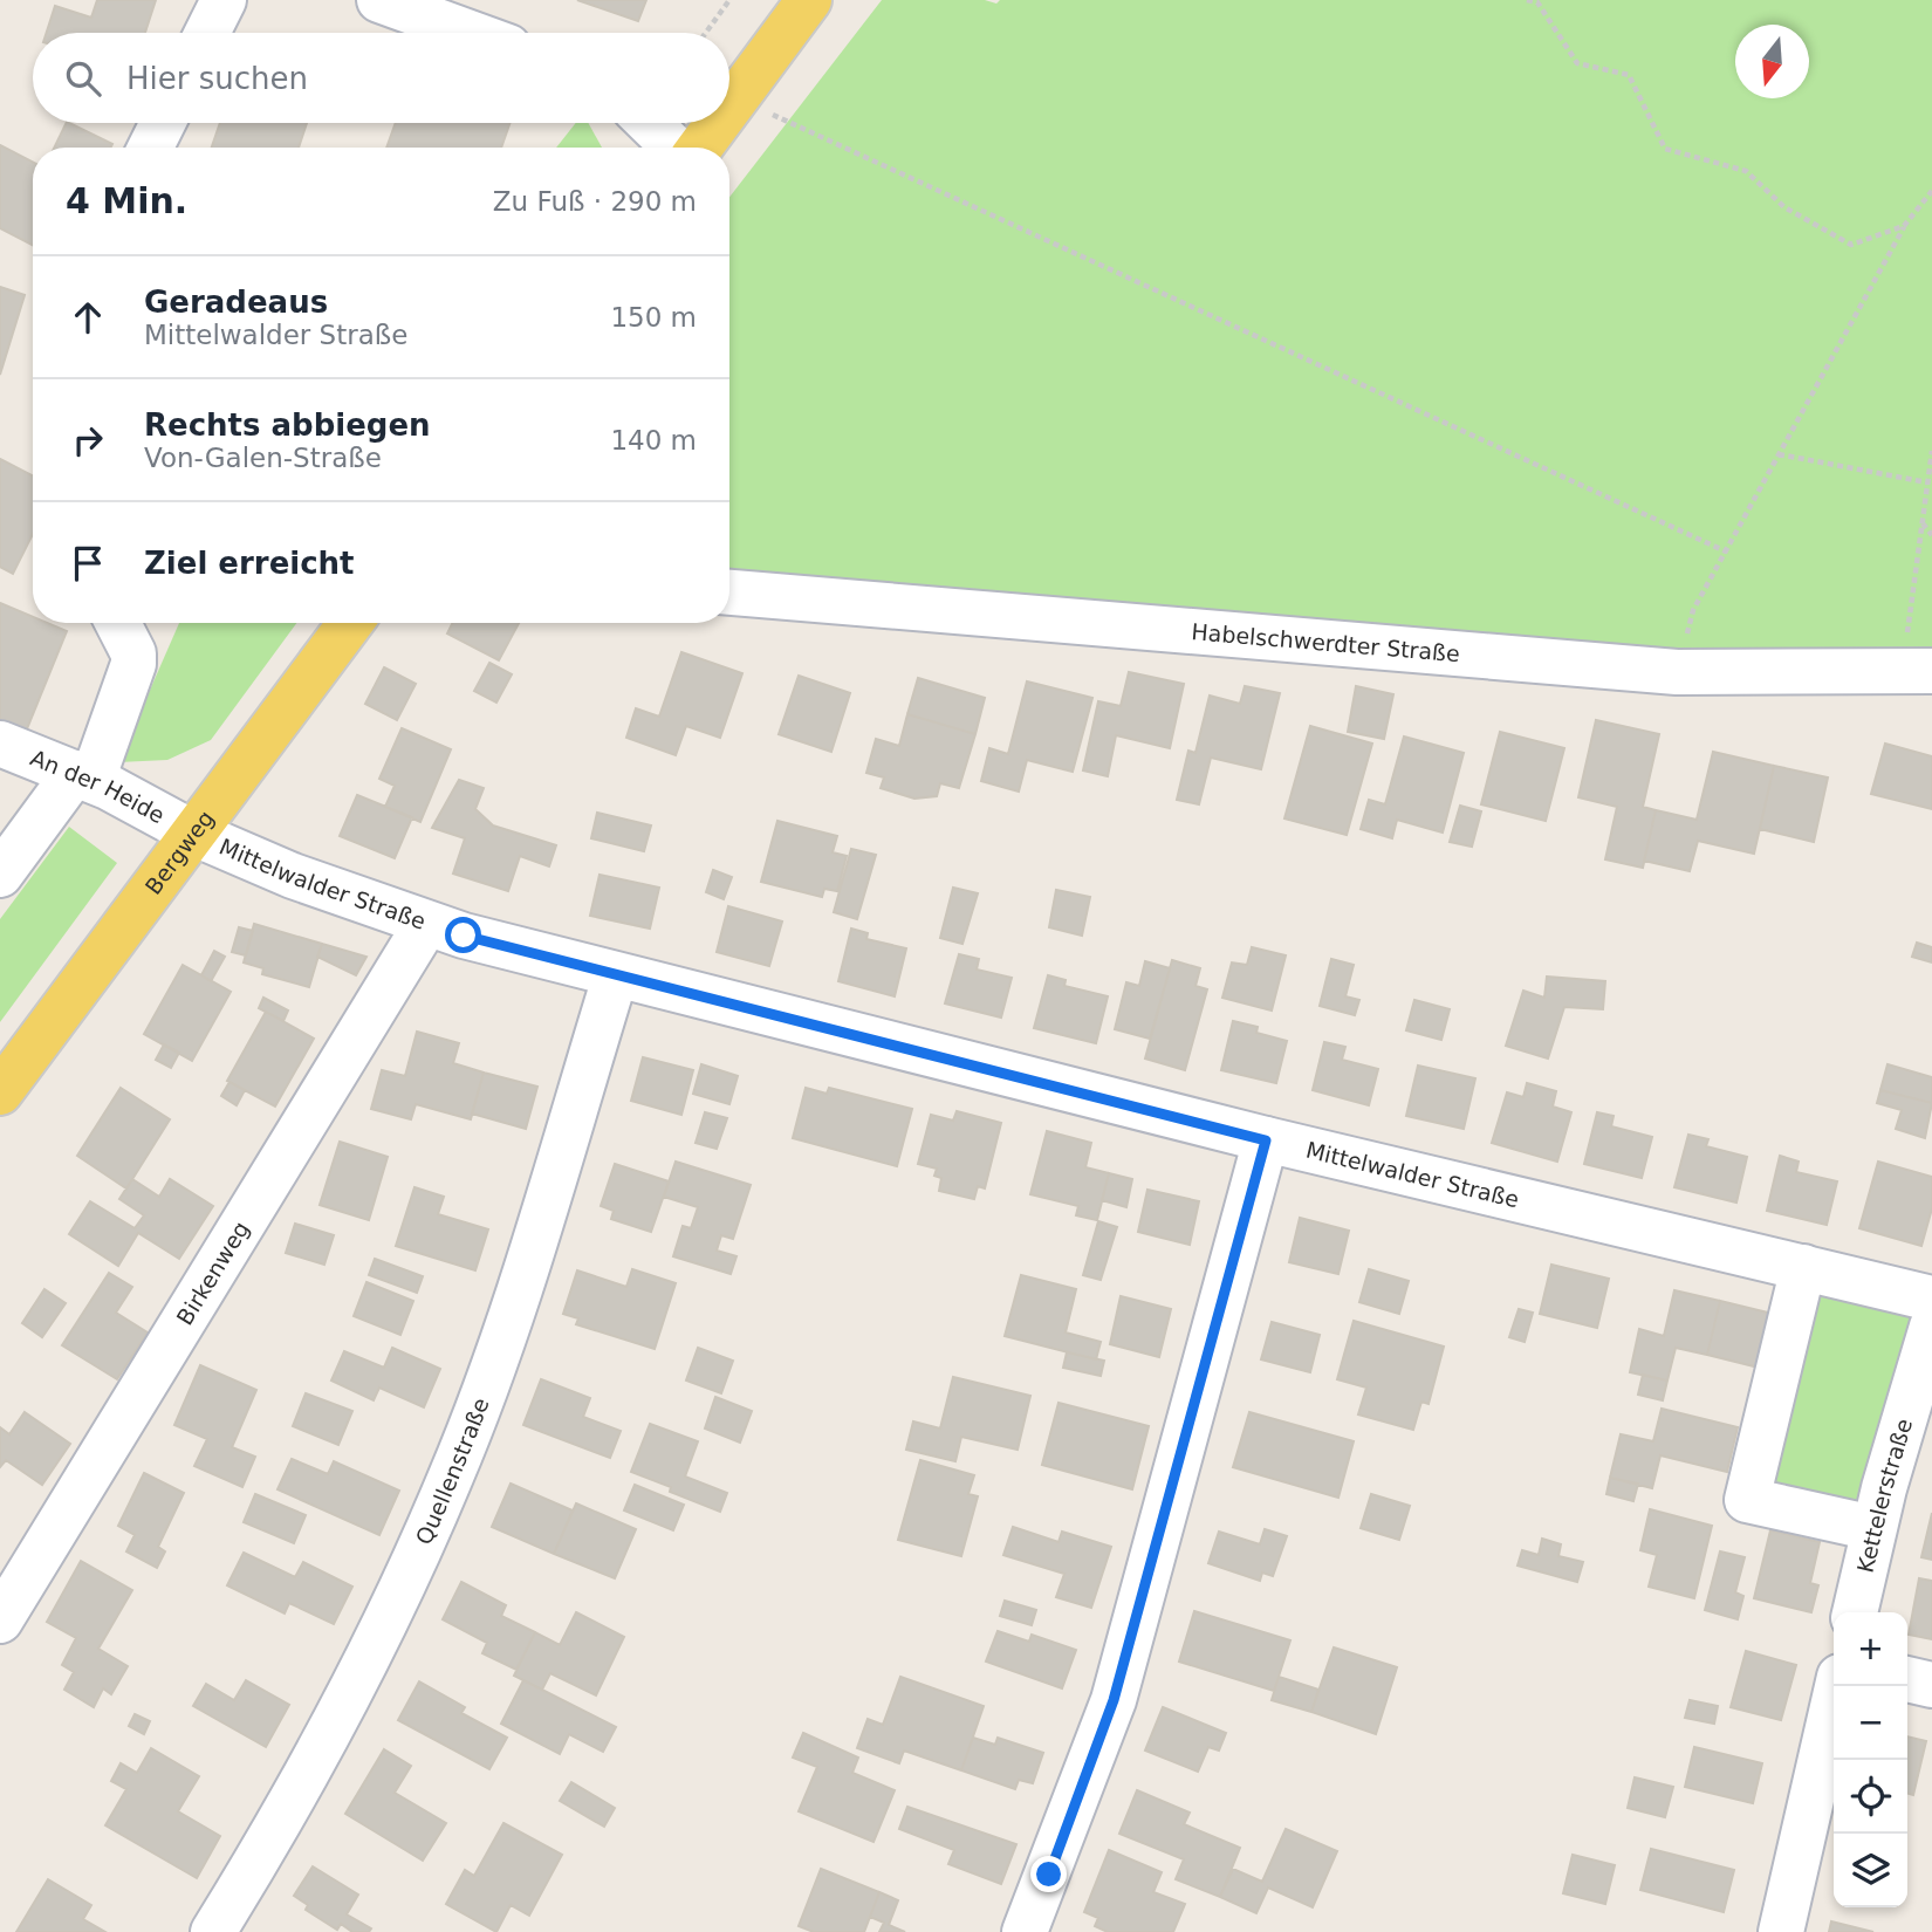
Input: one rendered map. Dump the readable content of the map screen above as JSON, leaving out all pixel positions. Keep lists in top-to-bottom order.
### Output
{
  "streets": {
    "main road": ["Bergweg"],
    "street": [
      "Habelschwerdter Straße",
      "An der Heide",
      "Mittelwalder Straße",
      "Birkenweg",
      "Quellenstraße",
      "Kettelerstraße"
    ]
  },
  "crossings": [
    ["An der Heide", "Bergweg"],
    ["An der Heide", "Mittelwalder Straße"],
    ["Bergweg", "Mittelwalder Straße"],
    ["Mittelwalder Straße", "Birkenweg"],
    ["Mittelwalder Straße", "Quellenstraße"]
  ],
  "north": "bottom",
  "page": {
    "search": "Hier suchen",
    "heading": ["4 Min.", "Zu Fuß · 290 m"],
    "list": [
      ["Geradeaus", "Mittelwalder Straße", "150 m"],
      ["Rechts abbiegen", "Von-Galen-Straße", "140 m"],
      "Ziel erreicht"
    ],
    "map_buttons": ["+", "−"]
  }
}
